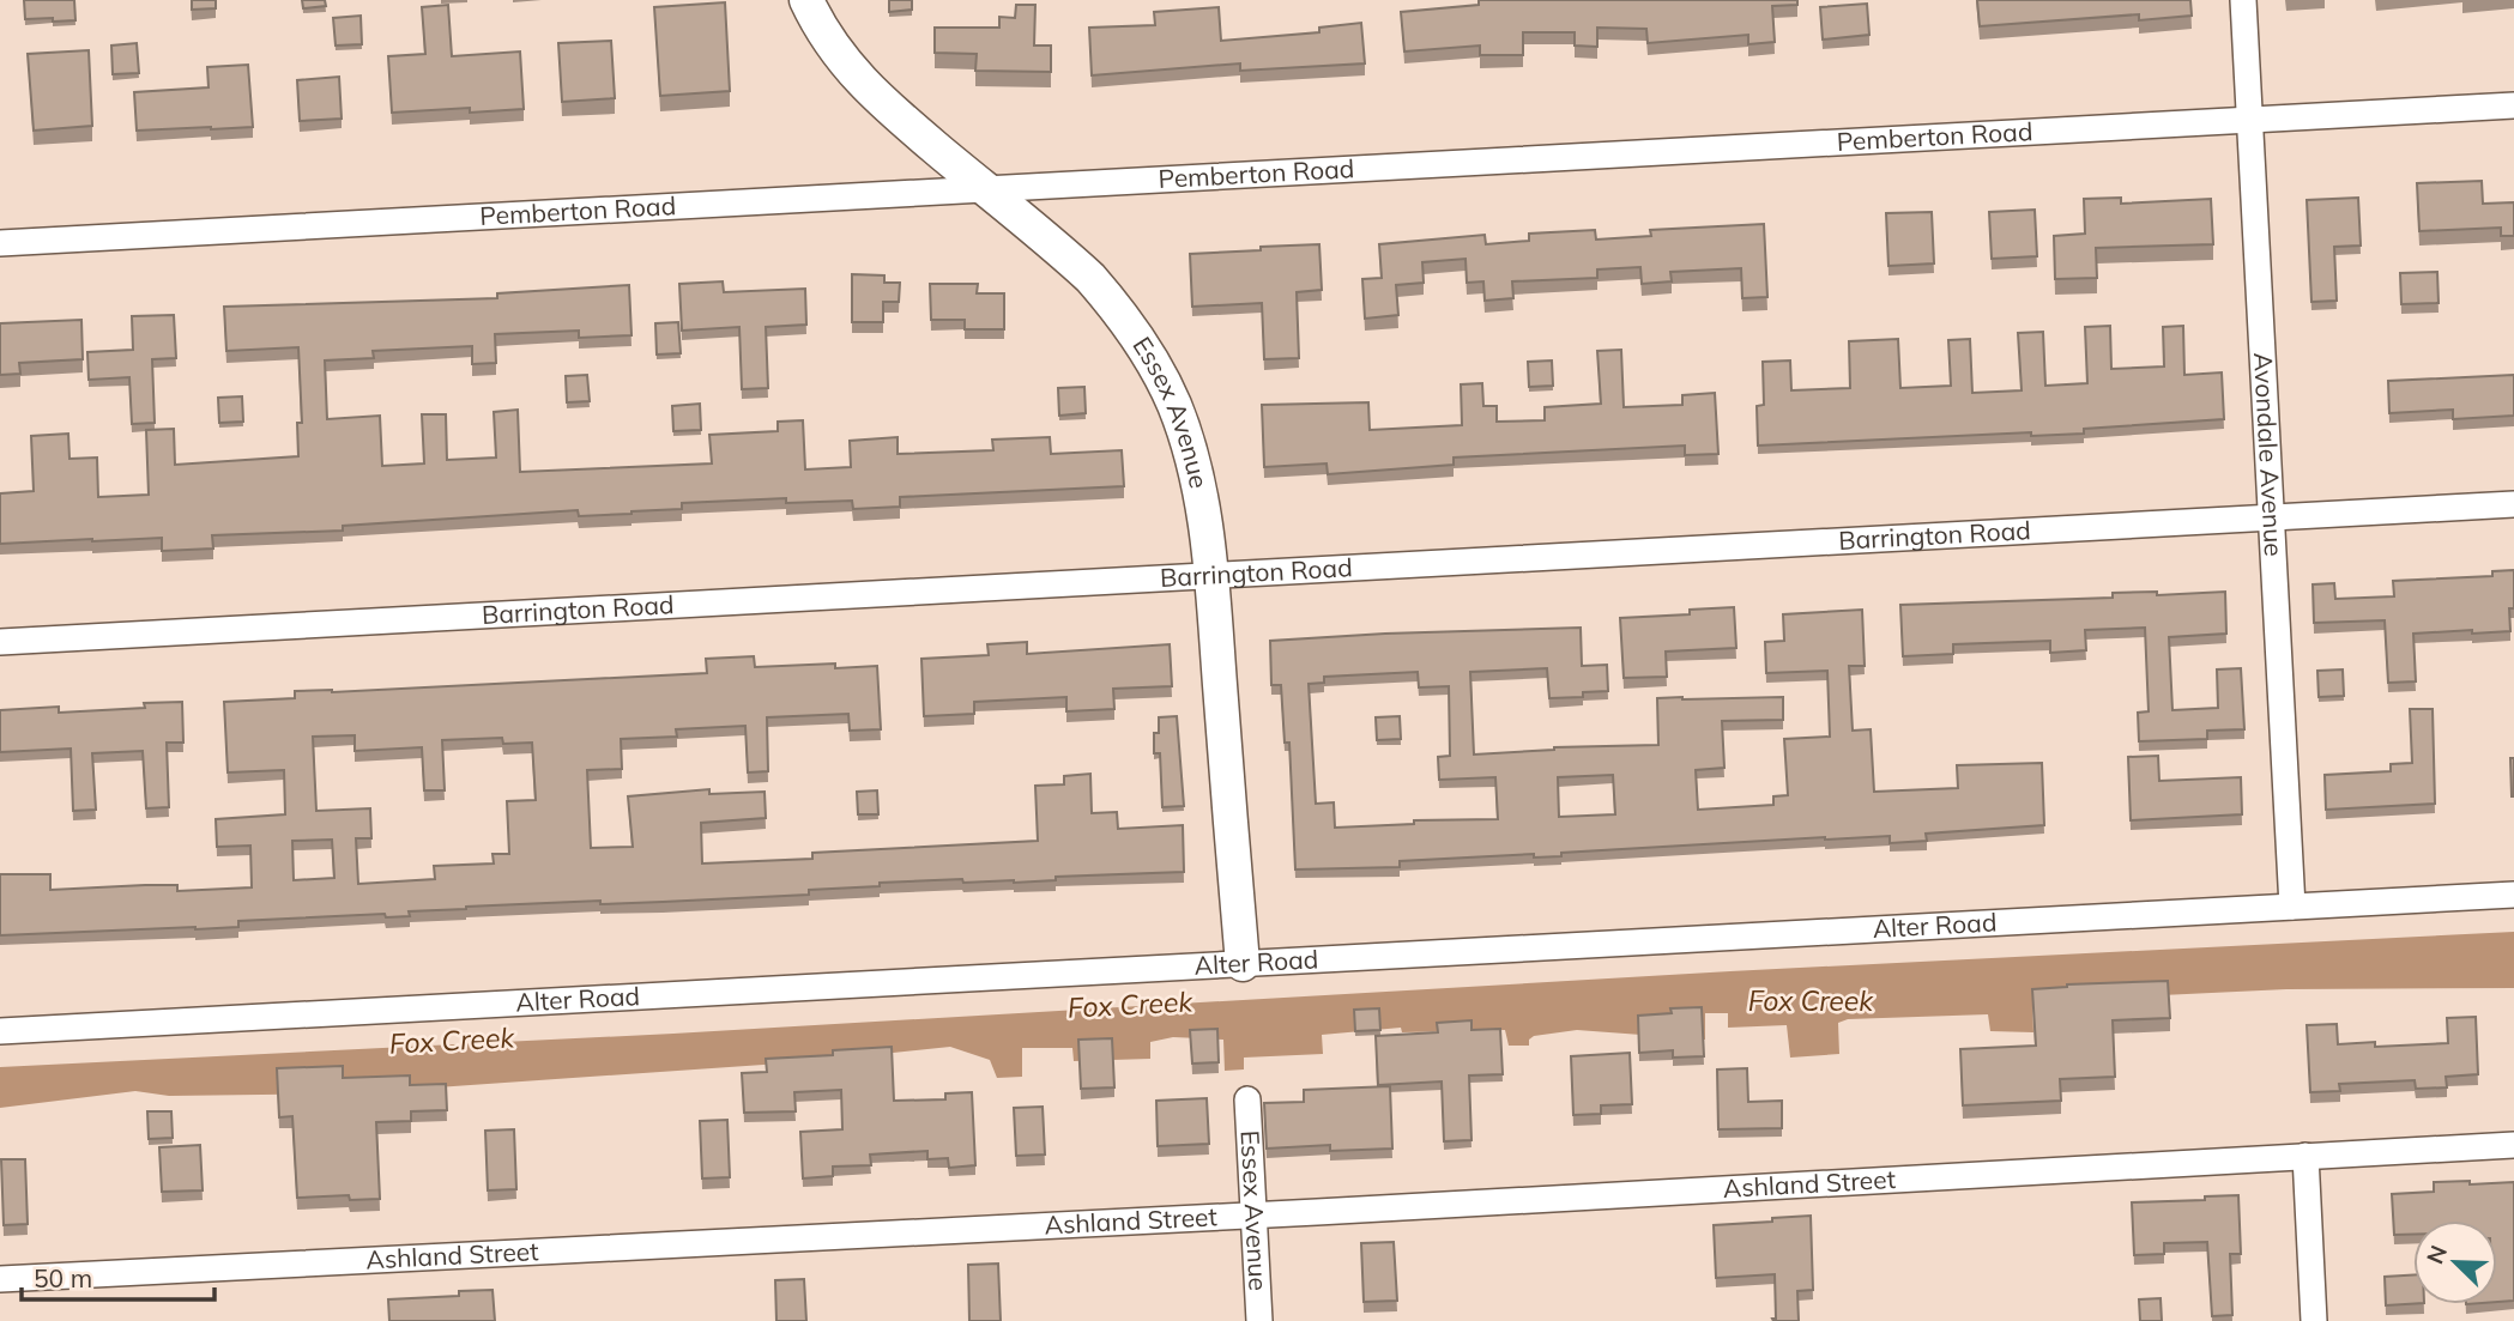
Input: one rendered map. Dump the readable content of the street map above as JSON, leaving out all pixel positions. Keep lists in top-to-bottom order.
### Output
{
  "streets": {
    "street": [
      "Pemberton Road",
      "Essex Avenue",
      "Avondale Avenue",
      "Barrington Road",
      "Alter Road",
      "Ashland Street"
    ]
  },
  "crossings": [
    ["Pemberton Road", "Essex Avenue"],
    ["Pemberton Road", "Avondale Avenue"],
    ["Essex Avenue", "Barrington Road"],
    ["Essex Avenue", "Alter Road"],
    ["Essex Avenue", "Ashland Street"],
    ["Avondale Avenue", "Barrington Road"],
    ["Avondale Avenue", "Alter Road"]
  ],
  "water": ["Fox Creek"],
  "scale_bar": "50 m",
  "north": "top left"
}
